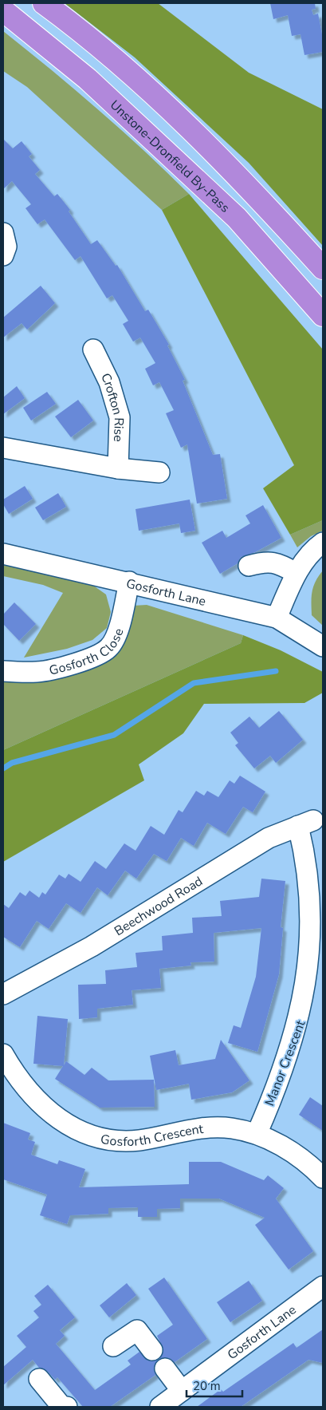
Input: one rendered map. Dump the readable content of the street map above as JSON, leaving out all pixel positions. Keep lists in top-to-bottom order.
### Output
{
  "streets": {
    "highway": ["Unstone-Dronfield By-Pass"],
    "street": [
      "Crofton Rise",
      "Gosforth Lane",
      "Gosforth Close",
      "Beechwood Road",
      "Manor Crescent",
      "Gosforth Crescent"
    ]
  },
  "crossings": [
    ["Gosforth Lane", "Gosforth Close"],
    ["Beechwood Road", "Manor Crescent"],
    ["Manor Crescent", "Gosforth Crescent"]
  ],
  "scale_bar": "20 m"
}
